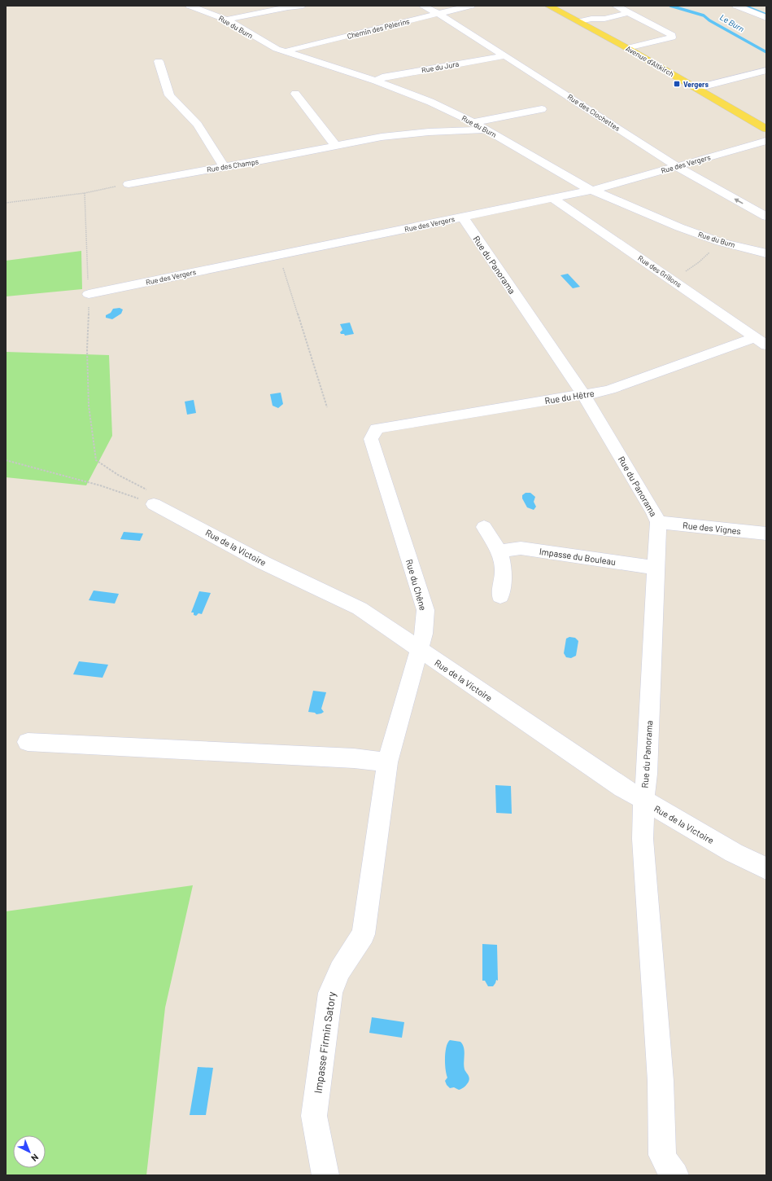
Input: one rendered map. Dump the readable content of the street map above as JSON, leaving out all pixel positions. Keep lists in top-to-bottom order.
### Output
{
  "streets": {
    "main road": ["Avenue d'Altkirch"],
    "street": [
      "Rue du Burn",
      "Chemin des Pèlerins",
      "Rue du Jura",
      "Rue des Clochettes",
      "Rue des Vergers",
      "Rue des Champs",
      "Rue du Panorama",
      "Rue des Grillons",
      "Rue du Hêtre",
      "Rue des Vignes",
      "Rue de la Victoire",
      "Impasse du Bouleau",
      "Rue du Chêne",
      "Impasse Firmin Satory"
    ]
  },
  "crossings": [
    ["Rue du Burn", "Chemin des Pèlerins"],
    ["Rue du Burn", "Rue du Jura"],
    ["Rue du Burn", "Rue des Vergers"],
    ["Rue du Burn", "Rue des Champs"],
    ["Chemin des Pèlerins", "Rue des Clochettes"],
    ["Rue du Jura", "Rue des Clochettes"],
    ["Rue des Clochettes", "Rue des Vergers"],
    ["Rue des Vergers", "Rue du Panorama"],
    ["Rue des Vergers", "Rue des Grillons"],
    ["Rue du Panorama", "Rue du Hêtre"],
    ["Rue du Panorama", "Rue des Vignes"],
    ["Rue du Panorama", "Rue de la Victoire"],
    ["Rue du Panorama", "Impasse du Bouleau"],
    ["Rue des Grillons", "Rue du Hêtre"],
    ["Rue du Hêtre", "Rue du Chêne"],
    ["Rue de la Victoire", "Rue du Chêne"],
    ["Rue du Chêne", "Impasse Firmin Satory"]
  ],
  "water": ["Le Burn"],
  "places": {
    "transit": ["Vergers"]
  },
  "north": "bottom right"
}
